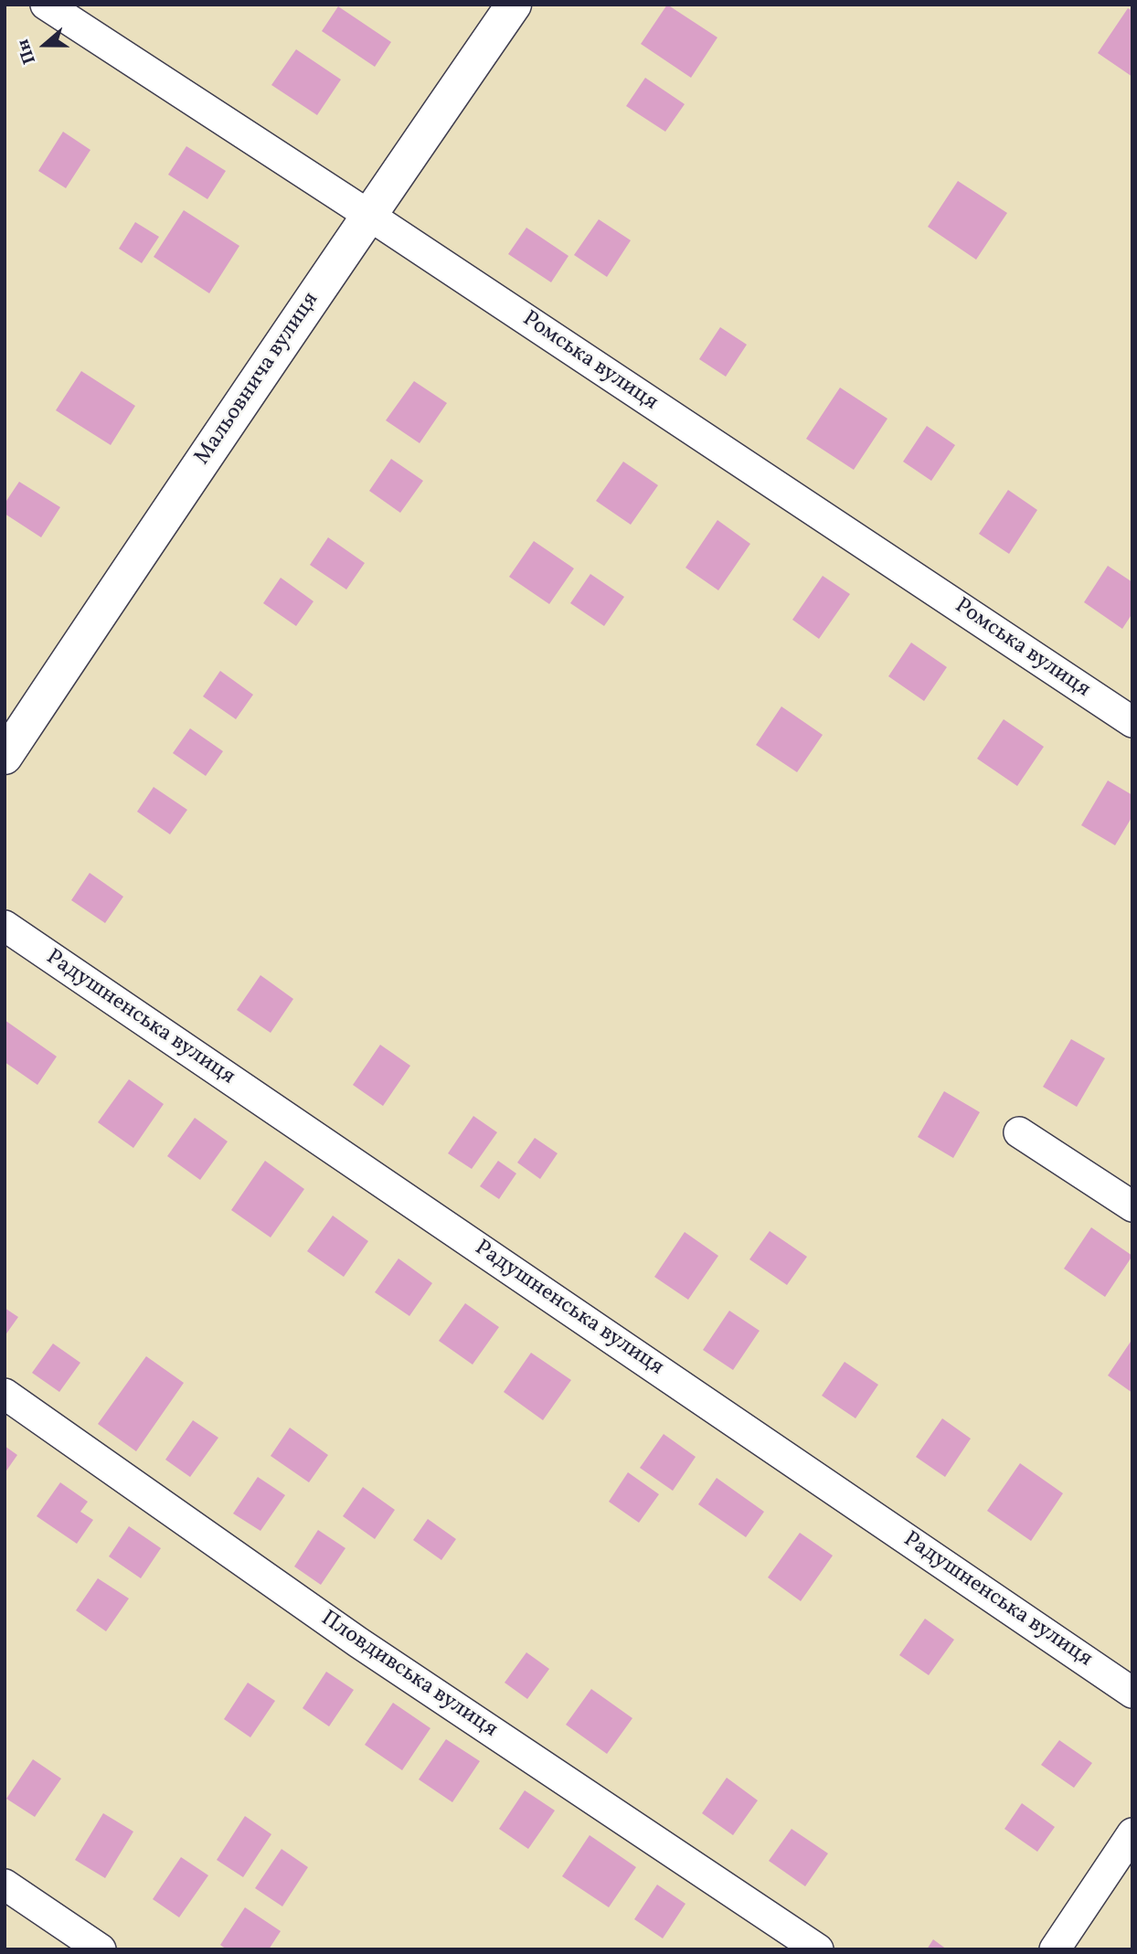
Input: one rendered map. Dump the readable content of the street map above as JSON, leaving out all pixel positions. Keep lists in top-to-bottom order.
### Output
{
  "streets": {
    "street": [
      "Ромська вулиця",
      "Мальовнича вулиця",
      "Радушненська вулиця",
      "Пловдивська вулиця"
    ]
  },
  "crossings": [
    ["Ромська вулиця", "Мальовнича вулиця"]
  ],
  "north": "left"
}
